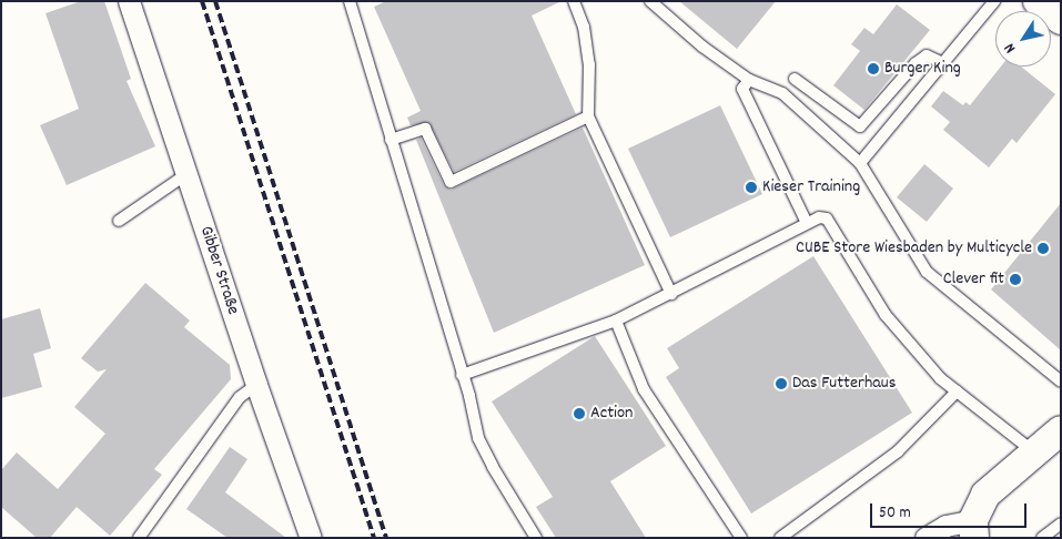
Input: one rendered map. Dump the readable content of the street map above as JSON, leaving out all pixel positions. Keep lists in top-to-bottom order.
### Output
{
  "streets": {
    "street": ["Gibber Straße"]
  },
  "places": [
    "Burger King",
    "Kieser Training",
    "CUBE Store Wiesbaden by Multicycle",
    "Clever fit",
    "Das Futterhaus",
    "Action"
  ],
  "scale_bar": "50 m",
  "north": "bottom left"
}
